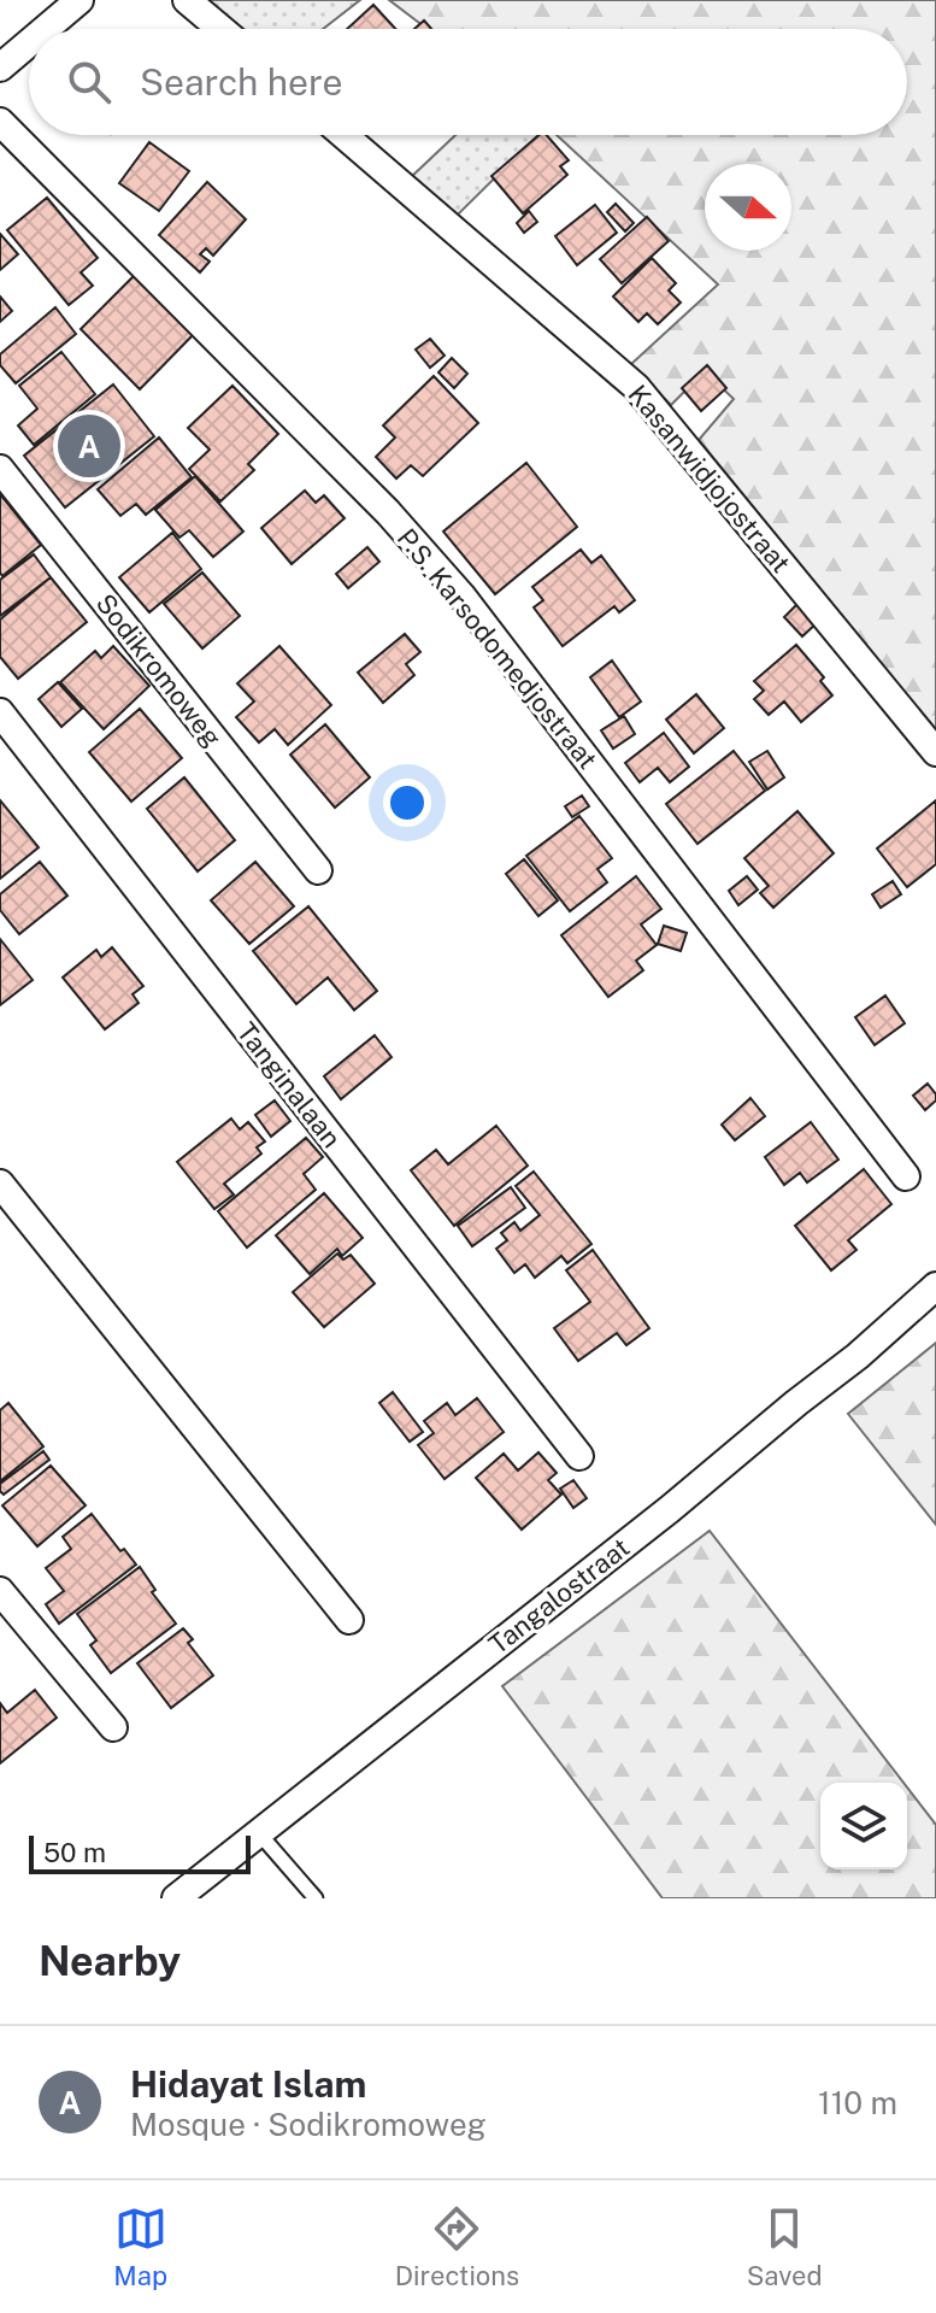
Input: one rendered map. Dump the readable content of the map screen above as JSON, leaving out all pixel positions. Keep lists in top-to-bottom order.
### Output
{
  "streets": {
    "street": [
      "Kasanwidjojostraat",
      "P.S. Karsodomedjostraat",
      "Sodikromoweg",
      "Tanginalaan",
      "Tangalostraat"
    ]
  },
  "scale_bar": "50 m",
  "north": "right",
  "page": {
    "search": "Search here",
    "pins": "A",
    "scale": "50 m",
    "heading": "Nearby",
    "list": [
      {
        "mark": "A",
        "name": "Hidayat Islam",
        "note": "Mosque · Sodikromoweg",
        "value": "110 m"
      }
    ],
    "nav": ["Map", "Directions", "Saved"]
  }
}
